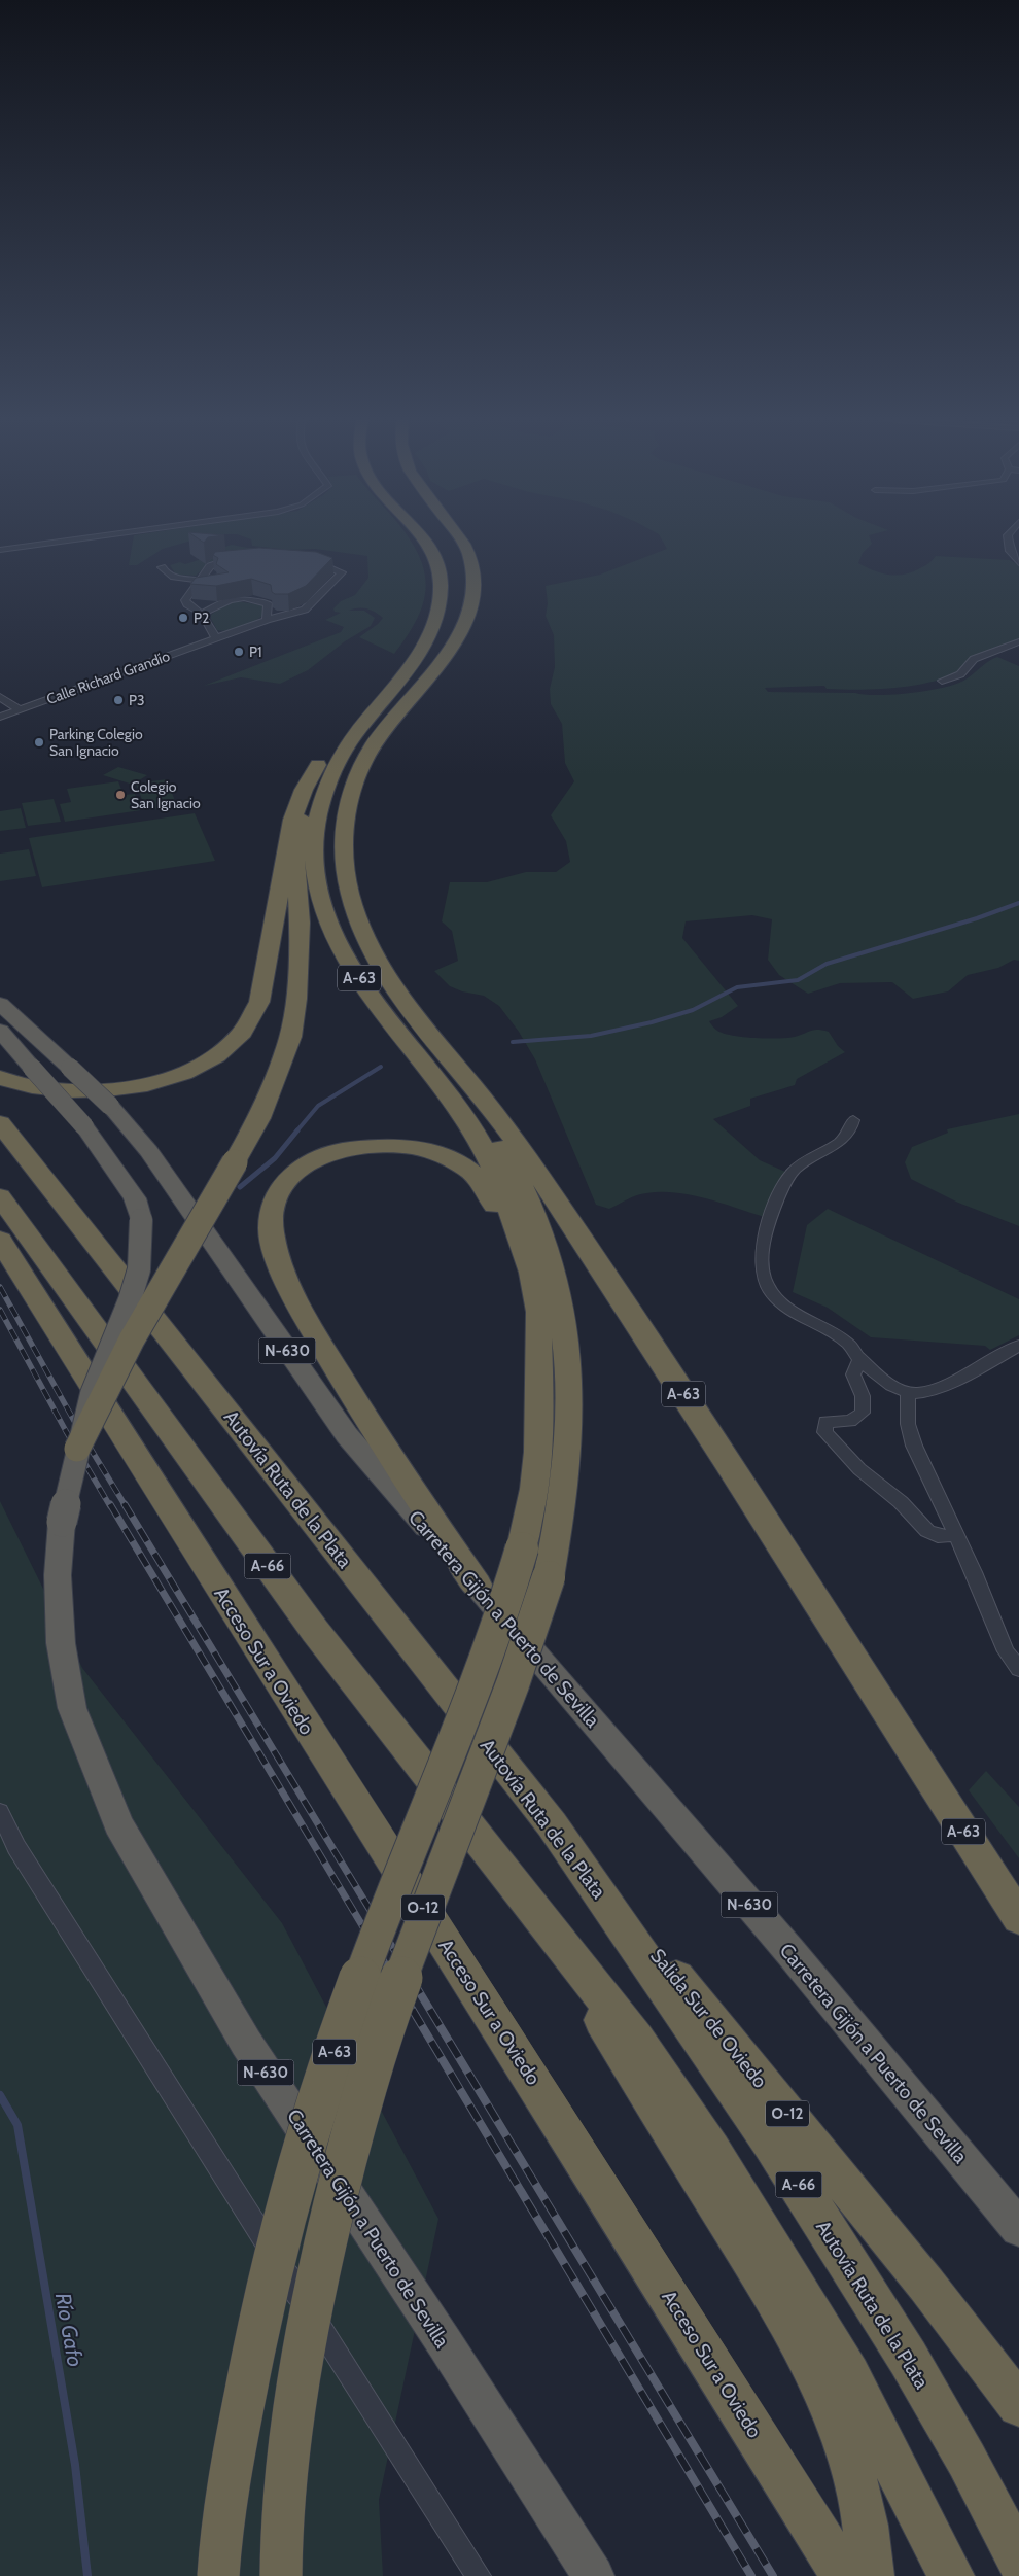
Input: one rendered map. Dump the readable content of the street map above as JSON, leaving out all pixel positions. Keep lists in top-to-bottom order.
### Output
{
  "streets": {
    "highway": [
      "A-63",
      "N-630",
      "Autovía Ruta de la Plata",
      "A-66",
      "Carretera Gijón a Puerto de Sevilla",
      "Acceso Sur a Oviedo",
      "O-12",
      "Salida Sur de Oviedo"
    ],
    "street": ["Calle Richard Grandío"]
  },
  "crossings": [
    ["Autovía Ruta de la Plata", "Salida Sur de Oviedo"]
  ],
  "water": ["Río Gafo"],
  "places": [
    "P2",
    "P1",
    "P3",
    "Parking Colegio San Ignacio",
    "Colegio San Ignacio"
  ]
}
